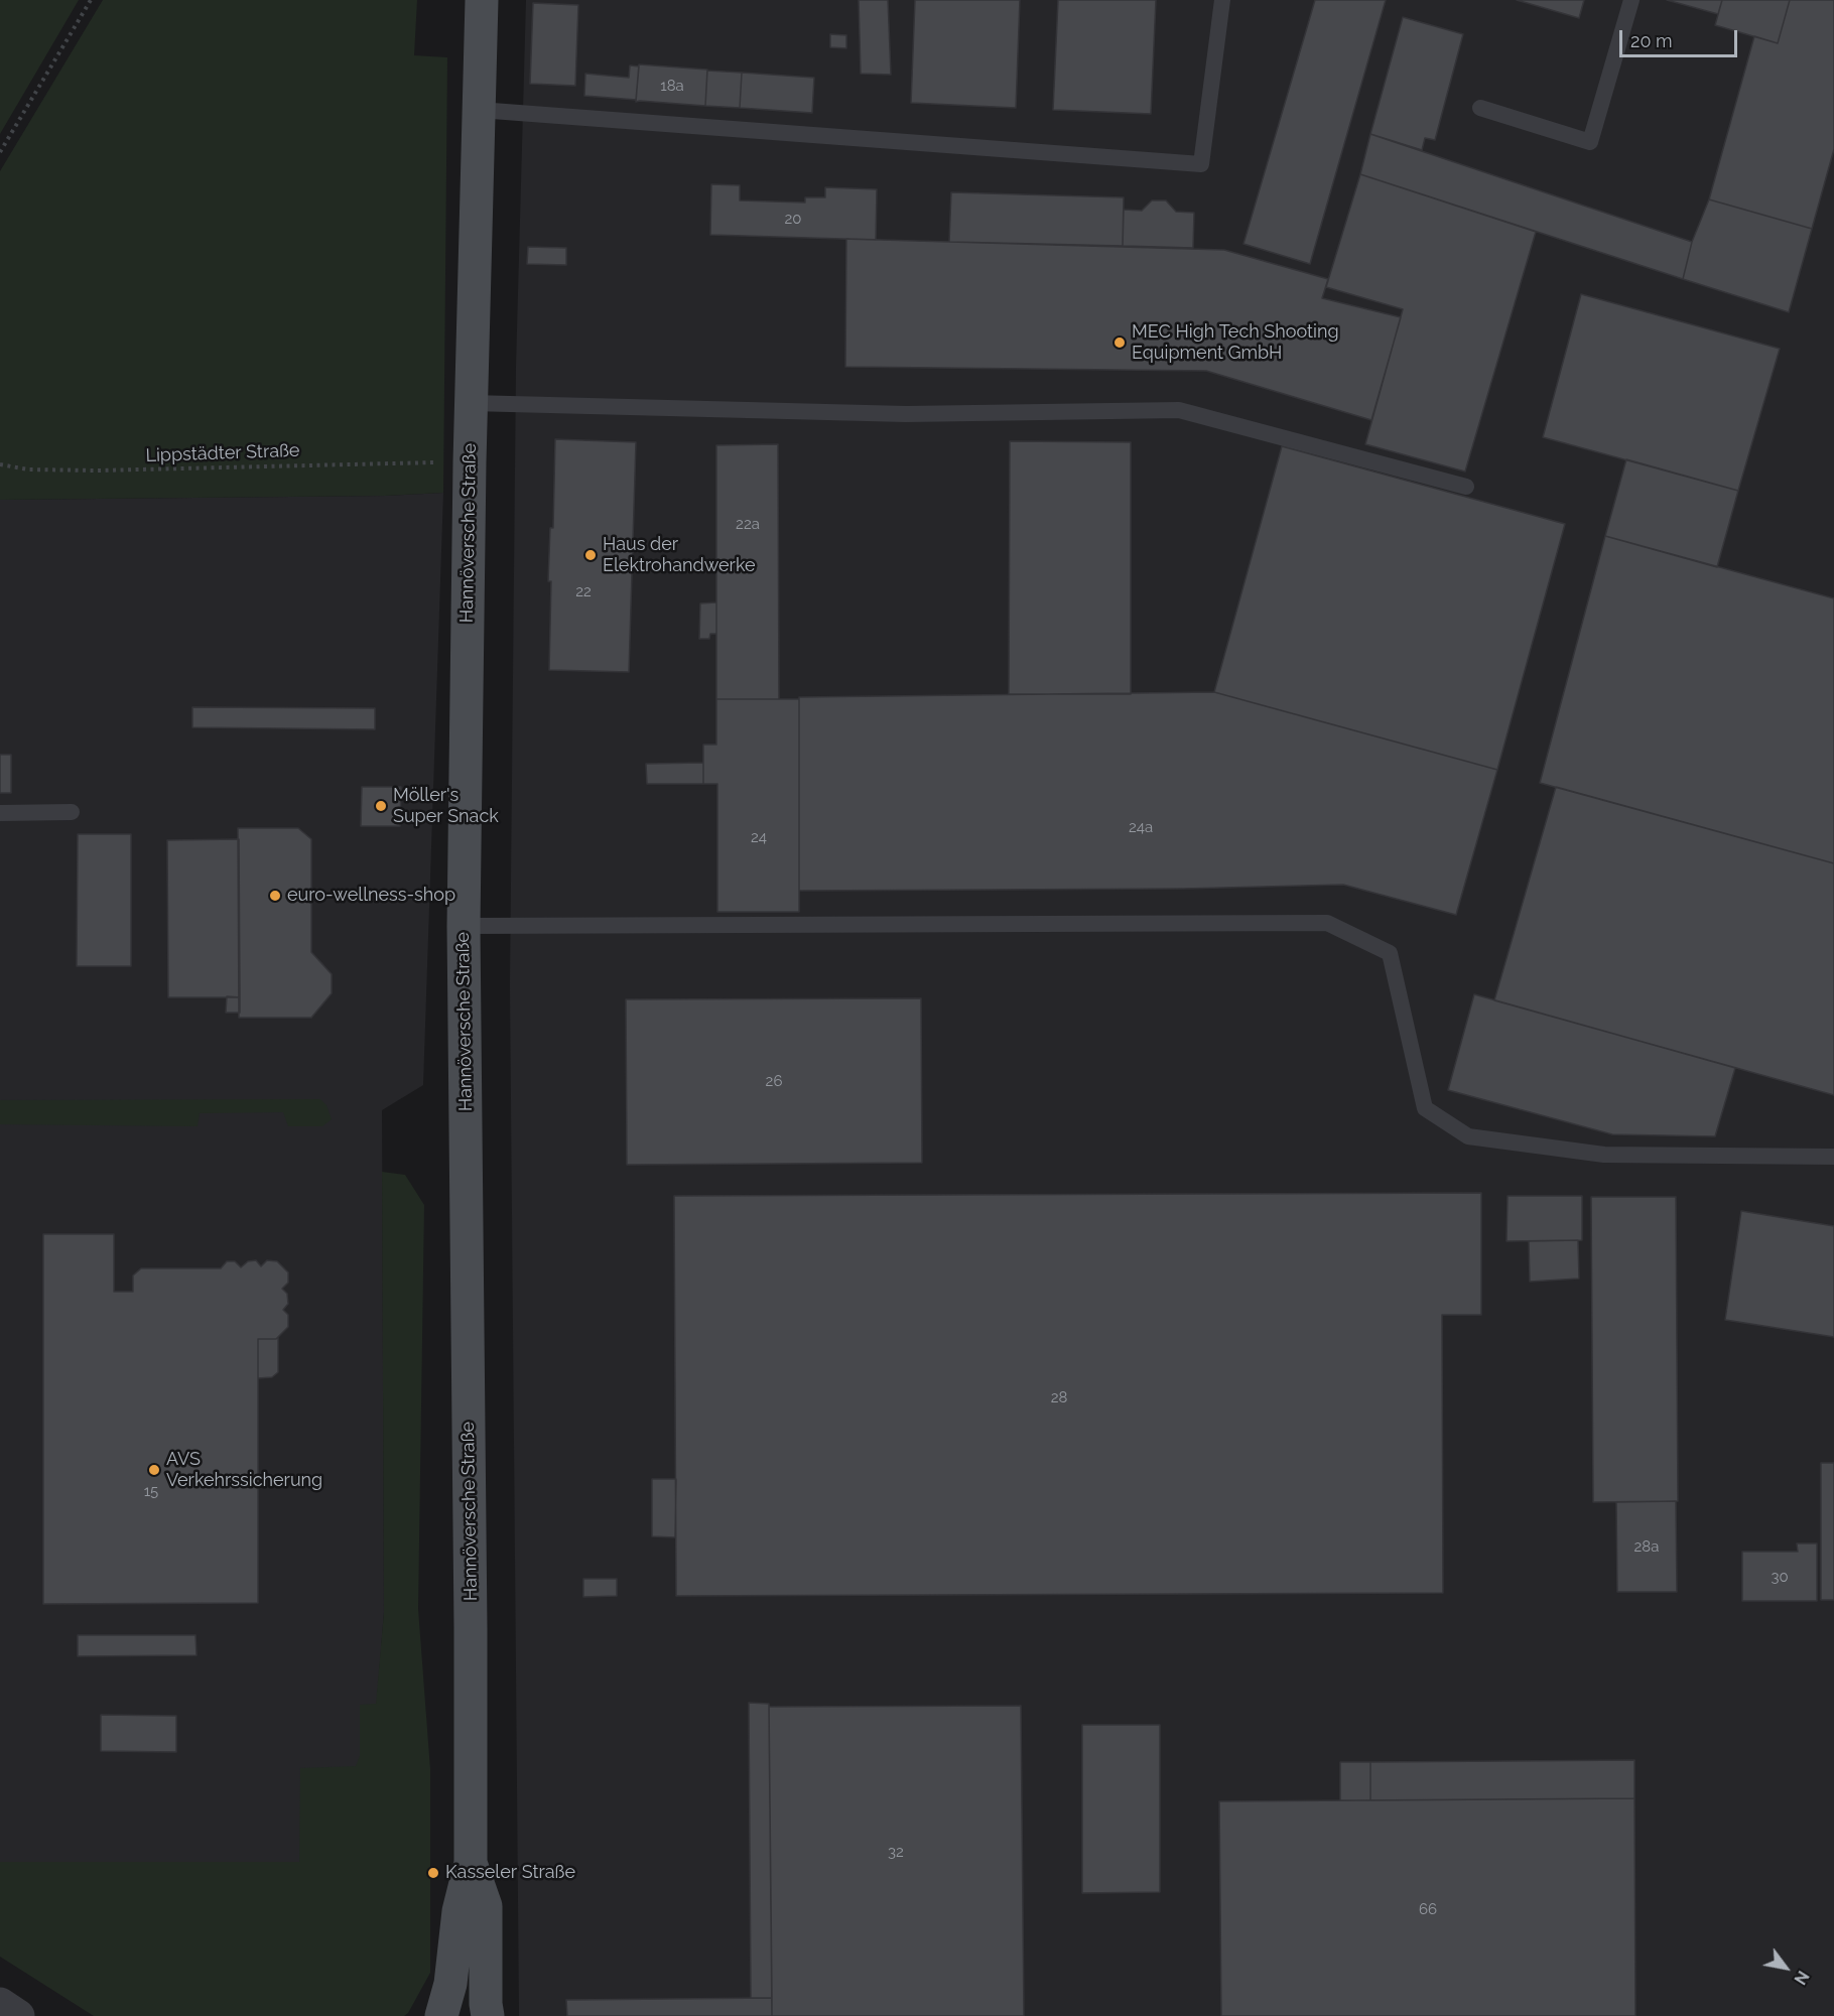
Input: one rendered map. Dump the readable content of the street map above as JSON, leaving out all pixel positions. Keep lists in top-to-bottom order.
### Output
{
  "streets": {
    "main road": ["Hannöversche Straße"],
    "path": ["Lippstädter Straße"]
  },
  "places": [
    "MEC High Tech Shooting Equipment GmbH",
    "Haus der Elektrohandwerke",
    "Möller's Super Snack",
    "euro-wellness-shop",
    "AVS Verkehrssicherung",
    "Kasseler Straße"
  ],
  "house_numbers": [
    "18a",
    "20",
    "22a",
    "22",
    "24a",
    "24",
    "26",
    "28",
    "15",
    "28a",
    "30",
    "32",
    "66"
  ],
  "scale_bar": "20 m",
  "north": "bottom right"
}
